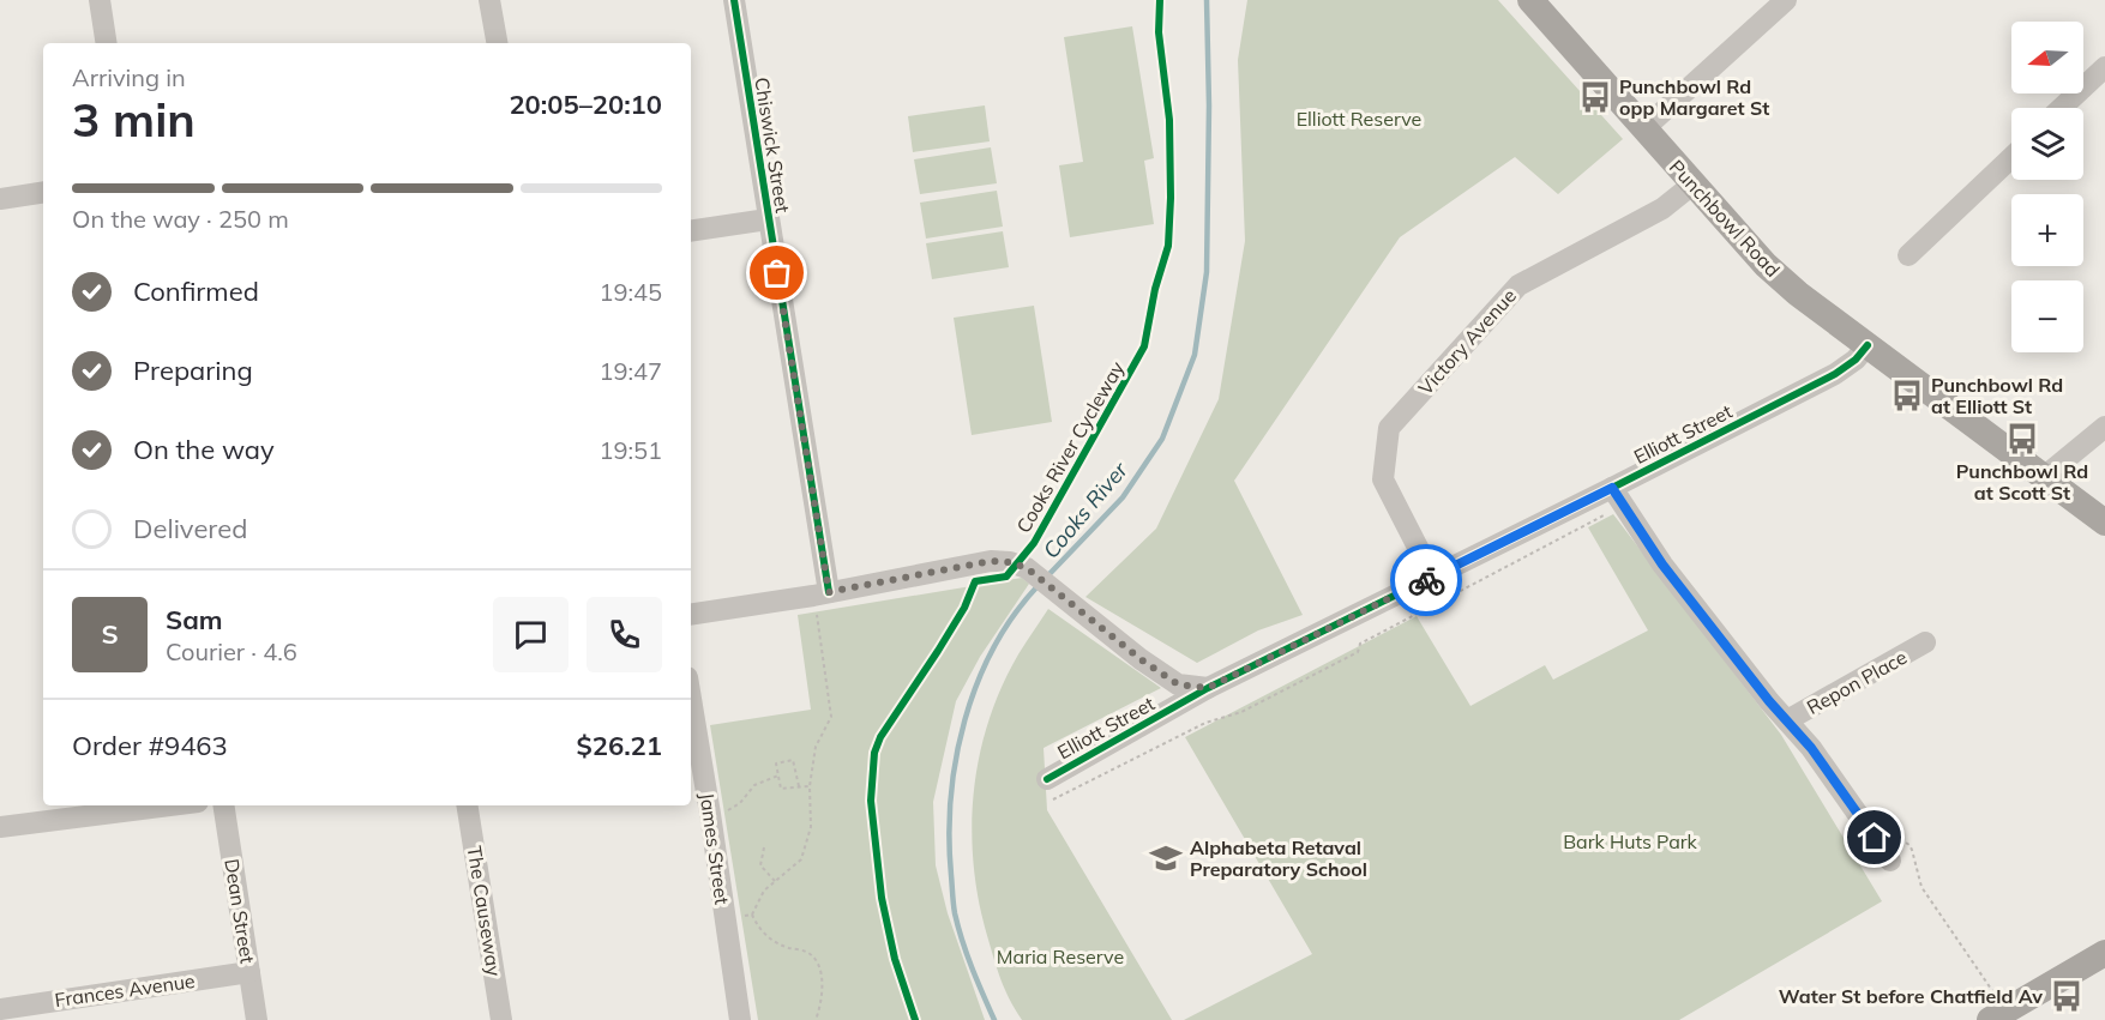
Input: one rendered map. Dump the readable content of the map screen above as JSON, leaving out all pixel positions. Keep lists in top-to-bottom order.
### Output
{
  "streets": {
    "main road": ["Punchbowl Road"],
    "street": [
      "Chiswick Street",
      "Victory Avenue",
      "Elliott Street",
      "Repon Place",
      "James Street",
      "Dean Street",
      "The Causeway",
      "Frances Avenue"
    ],
    "cycle path": ["Cooks River Cycleway"]
  },
  "crossings": [
    ["Punchbowl Road", "Victory Avenue"],
    ["Punchbowl Road", "Elliott Street"],
    ["Victory Avenue", "Elliott Street"],
    ["Dean Street", "Frances Avenue"]
  ],
  "water": ["Cooks River"],
  "parks": ["Elliott Reserve", "Bark Huts Park", "Maria Reserve"],
  "places": {
    "bus stop": [
      "Punchbowl Rd opp Margaret St",
      "Punchbowl Rd at Elliott St",
      "Punchbowl Rd at Scott St",
      "Water St before Chatfield Av"
    ],
    "school or university": ["Alphabeta Retaval Preparatory School"]
  },
  "north": "left",
  "page": {
    "map_buttons": ["+", "−"],
    "heading": ["3 min", "Arriving in", "20:05–20:10"],
    "panel": [
      "Sam",
      "Courier · 4.6",
      "Order #9463",
      "$26.21"
    ],
    "bar": "On the way · 250 m",
    "list": [
      ["Confirmed", "19:45"],
      ["Preparing", "19:47"],
      ["On the way", "19:51"],
      "Delivered"
    ],
    "round": "S"
  }
}
